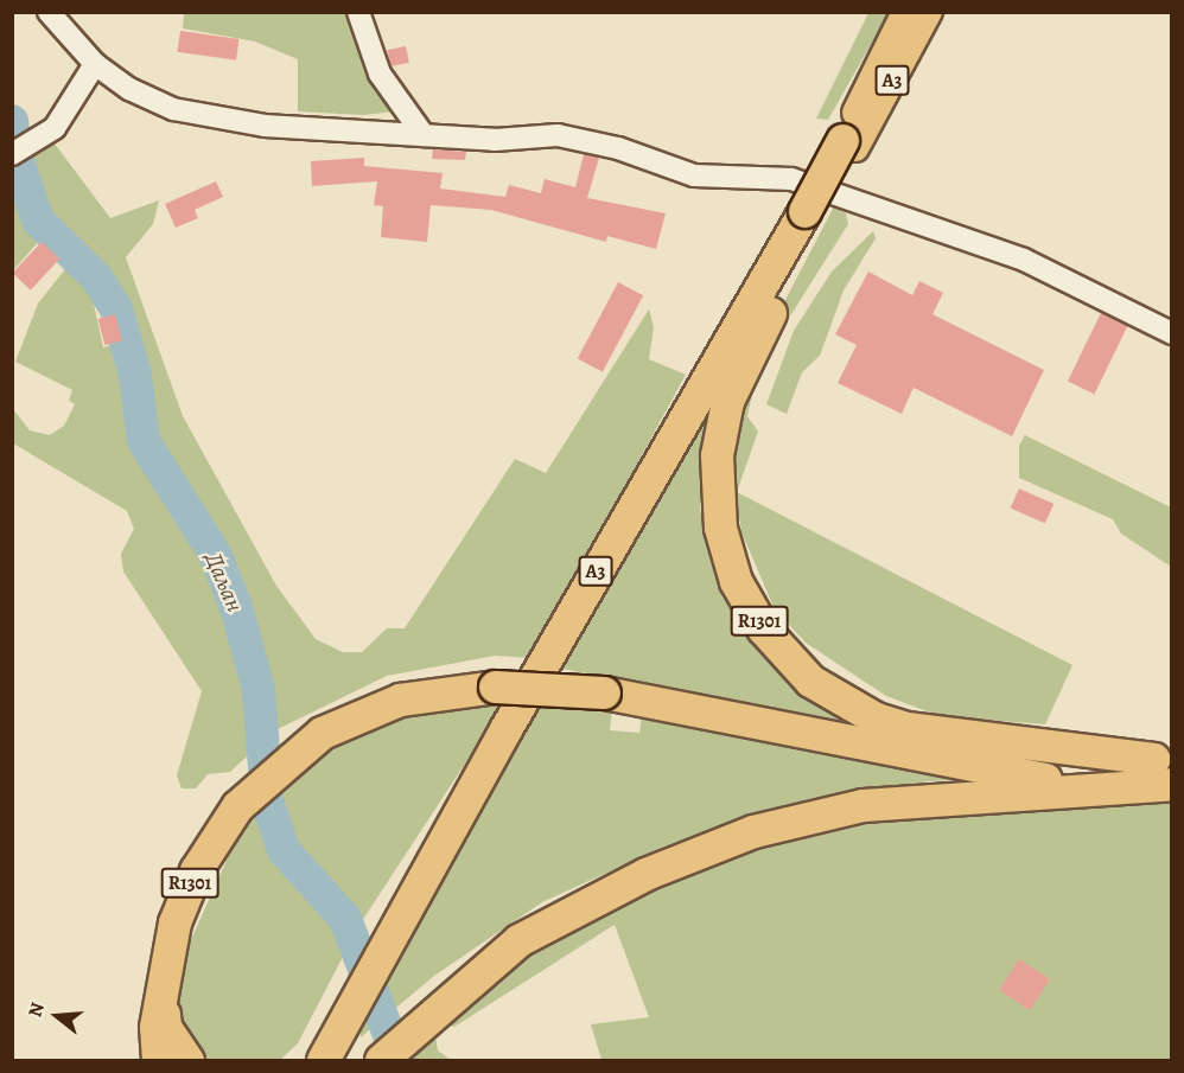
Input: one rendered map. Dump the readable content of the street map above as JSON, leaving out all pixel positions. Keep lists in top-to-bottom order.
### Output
{
  "streets": {
    "highway": ["A3", "R1301"]
  },
  "crossings": [
    ["A3", "R1301"]
  ],
  "water": ["Даљан"],
  "north": "left"
}
